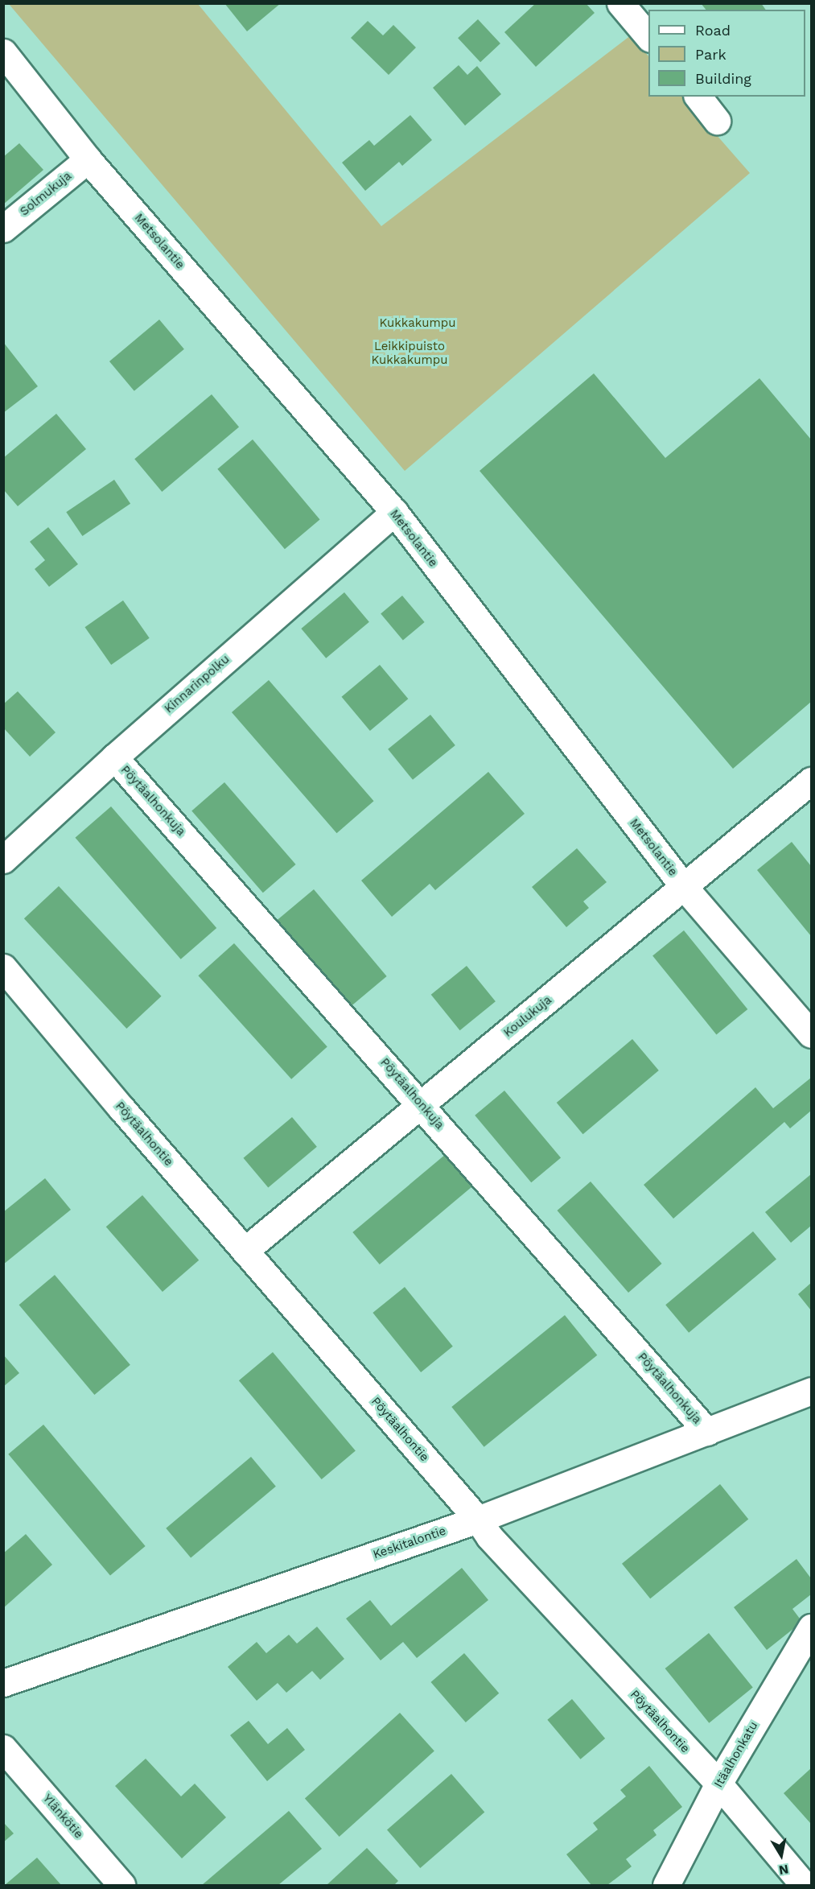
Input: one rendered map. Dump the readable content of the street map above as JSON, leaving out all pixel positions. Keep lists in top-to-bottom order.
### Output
{
  "streets": {
    "street": [
      "Solmukuja",
      "Metsolantie",
      "Kinnarinpolku",
      "Pöytäalhonkuja",
      "Koulukuja",
      "Pöytäalhontie",
      "Keskitalontie",
      "Itäalhonkatu",
      "Ylänkötie"
    ]
  },
  "crossings": [
    ["Solmukuja", "Metsolantie"],
    ["Metsolantie", "Kinnarinpolku"],
    ["Metsolantie", "Koulukuja"],
    ["Kinnarinpolku", "Pöytäalhonkuja"],
    ["Pöytäalhonkuja", "Koulukuja"],
    ["Pöytäalhonkuja", "Keskitalontie"],
    ["Koulukuja", "Pöytäalhontie"],
    ["Pöytäalhontie", "Keskitalontie"],
    ["Pöytäalhontie", "Itäalhonkatu"]
  ],
  "parks": ["Kukkakumpu", "Leikkipuisto Kukkakumpu"],
  "legend": ["Road", "Park", "Building"],
  "north": "bottom"
}
